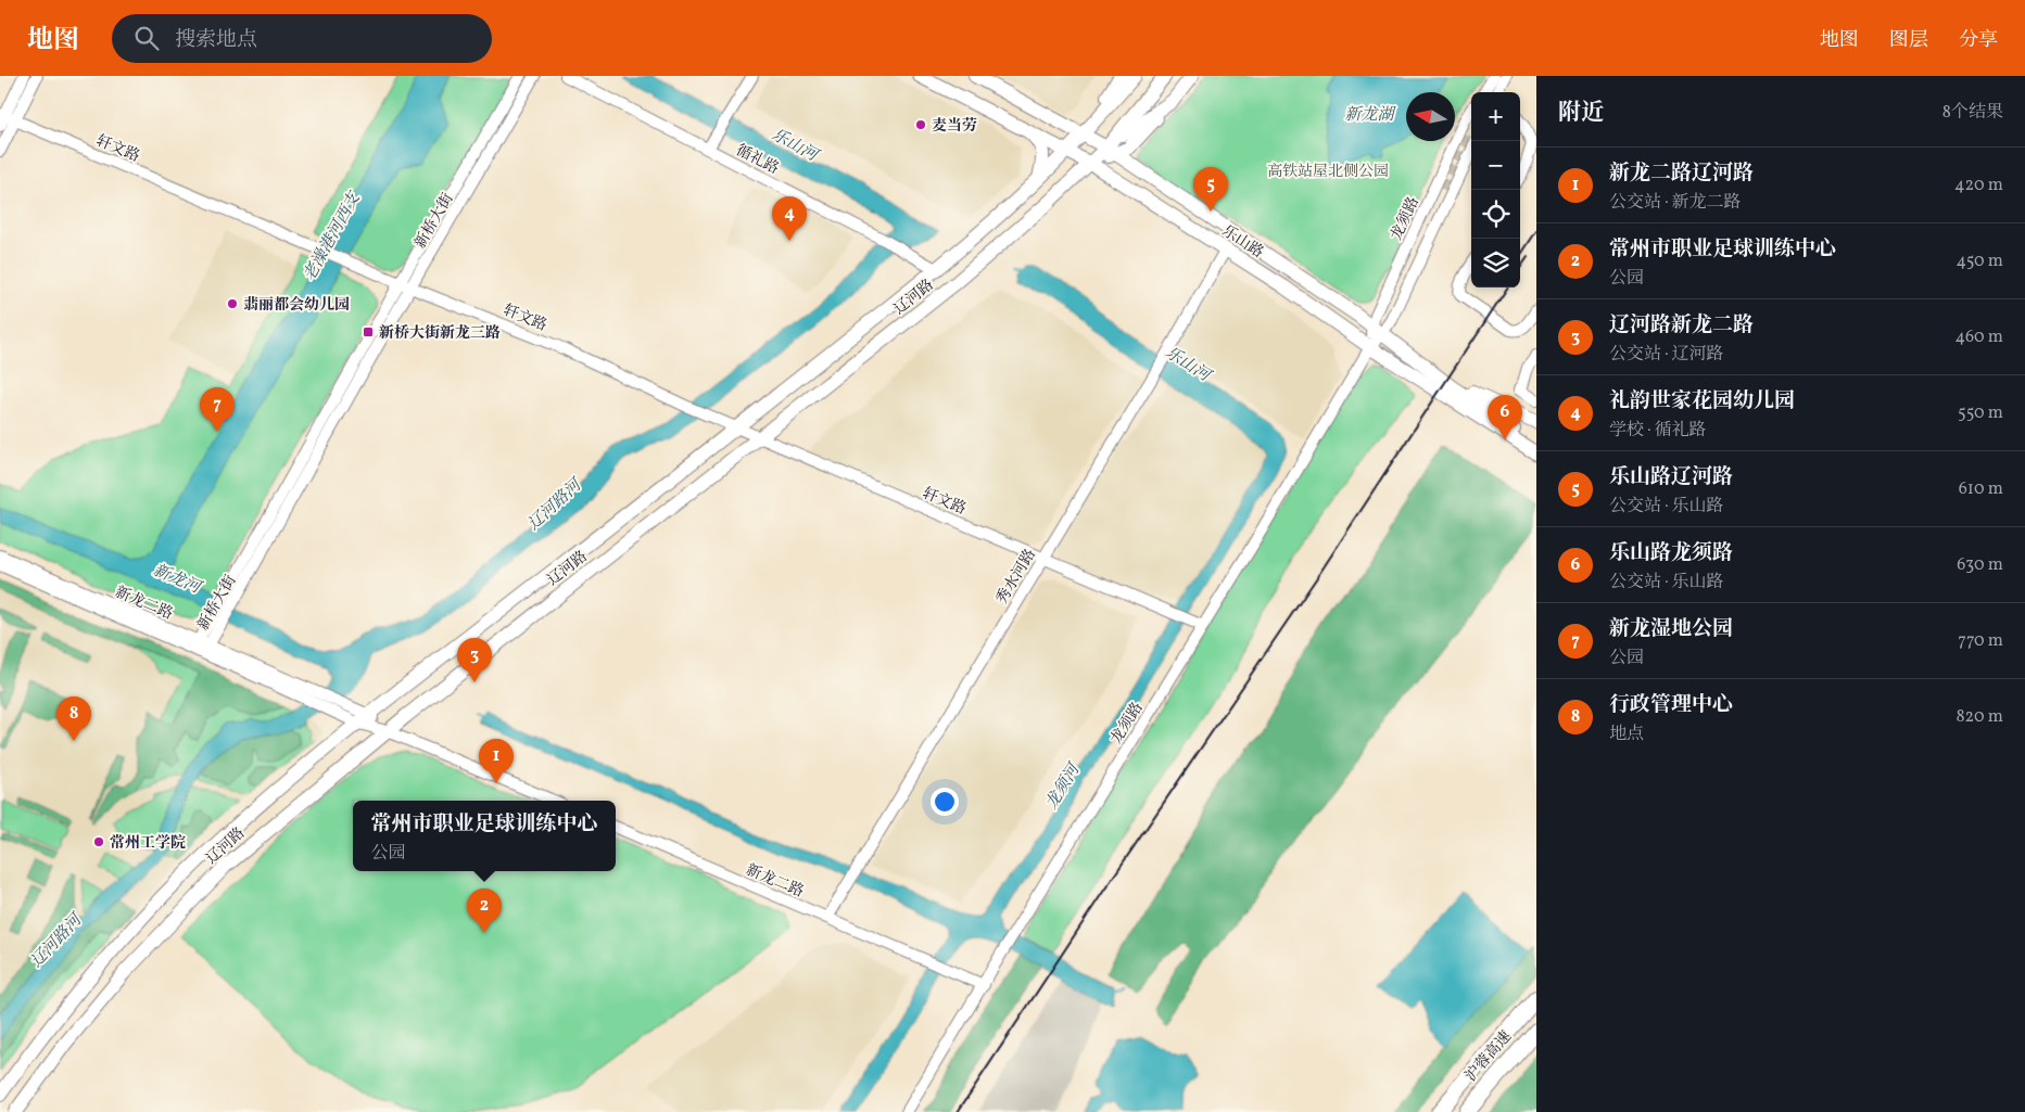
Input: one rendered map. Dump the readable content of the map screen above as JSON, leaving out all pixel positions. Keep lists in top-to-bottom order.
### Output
{
  "streets": {
    "highway": ["沪蓉高速"],
    "main road": ["乐山路", "辽河路"],
    "street": [
      "轩文路",
      "循礼路",
      "龙须路",
      "新桥大街",
      "秀水河路",
      "新龙二路"
    ]
  },
  "crossings": [
    ["轩文路", "龙须路"],
    ["轩文路", "新桥大街"],
    ["轩文路", "辽河路"],
    ["轩文路", "秀水河路"],
    ["循礼路", "辽河路"],
    ["龙须路", "乐山路"],
    ["龙须路", "新龙二路"],
    ["新桥大街", "新龙二路"],
    ["乐山路", "辽河路"],
    ["乐山路", "秀水河路"],
    ["辽河路", "新龙二路"],
    ["秀水河路", "新龙二路"]
  ],
  "water": [
    "新龙湖",
    "乐山河",
    "老澡港河西支",
    "辽河路河",
    "新龙河",
    "龙须河"
  ],
  "parks": ["高铁站屋北侧公园"],
  "places": {
    "other": ["麦当劳", "翡丽都会幼儿园", "常州工学院"],
    "transit": ["新桥大街新龙三路"]
  },
  "north": "left",
  "page": {
    "header": "地图",
    "search": "搜索地点",
    "nav": ["地图", "图层", "分享"],
    "heading": ["附近", "8个结果"],
    "map_buttons": ["+", "−"],
    "list": [
      {
        "mark": "1",
        "name": "新龙二路辽河路",
        "note": "公交站 · 新龙二路",
        "value": "420 m"
      },
      {
        "mark": "2",
        "name": "常州市职业足球训练中心",
        "note": "公园",
        "value": "450 m"
      },
      {
        "mark": "3",
        "name": "辽河路新龙二路",
        "note": "公交站 · 辽河路",
        "value": "460 m"
      },
      {
        "mark": "4",
        "name": "礼韵世家花园幼儿园",
        "note": "学校 · 循礼路",
        "value": "550 m"
      },
      {
        "mark": "5",
        "name": "乐山路辽河路",
        "note": "公交站 · 乐山路",
        "value": "610 m"
      },
      {
        "mark": "6",
        "name": "乐山路龙须路",
        "note": "公交站 · 乐山路",
        "value": "630 m"
      },
      {
        "mark": "7",
        "name": "新龙湿地公园",
        "note": "公园",
        "value": "770 m"
      },
      {
        "mark": "8",
        "name": "行政管理中心",
        "note": "地点",
        "value": "820 m"
      }
    ],
    "pins": [
      "5",
      "4",
      "7",
      "6",
      "3",
      "8",
      "1",
      "2"
    ],
    "popup": ["常州市职业足球训练中心", "公园"]
  }
}
